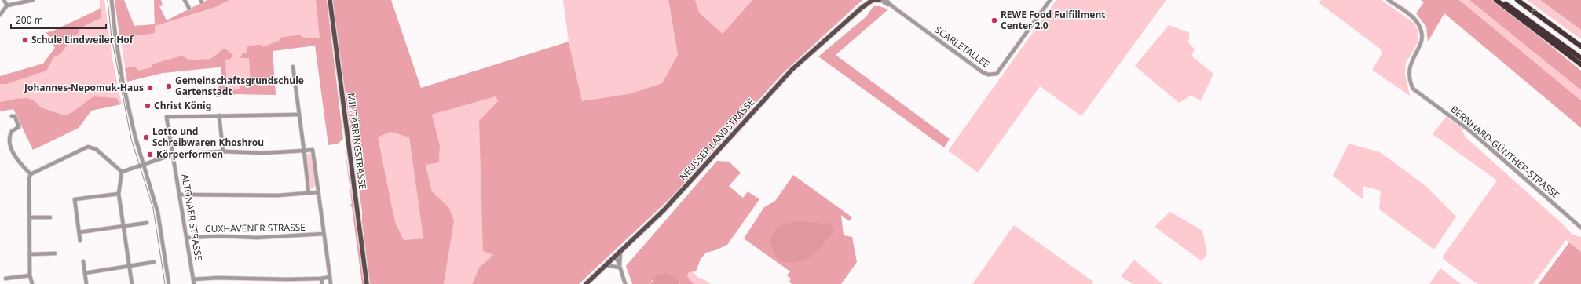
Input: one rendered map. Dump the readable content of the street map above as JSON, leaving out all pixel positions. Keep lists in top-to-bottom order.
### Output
{
  "streets": {
    "main road": ["NEUSSER LANDSTRASSE", "MILITÄRRINGSTRASSE"],
    "street": [
      "SCARLETALLEE",
      "BERNHARD-GÜNTHER-STRASSE",
      "ALTONAER STRASSE",
      "CUXHAVENER STRASSE"
    ]
  },
  "crossings": [
    ["SCARLETALLEE", "NEUSSER LANDSTRASSE"],
    ["ALTONAER STRASSE", "CUXHAVENER STRASSE"]
  ],
  "places": [
    "REWE Food Fulfillment Center 2.0",
    "Schule Lindweiler Hof",
    "Gemeinschaftsgrundschule Gartenstadt",
    "Johannes-Nepomuk-Haus",
    "Christ König",
    "Lotto und Schreibwaren Khoshrou",
    "Körperformen"
  ],
  "scale_bar": "200 m"
}
